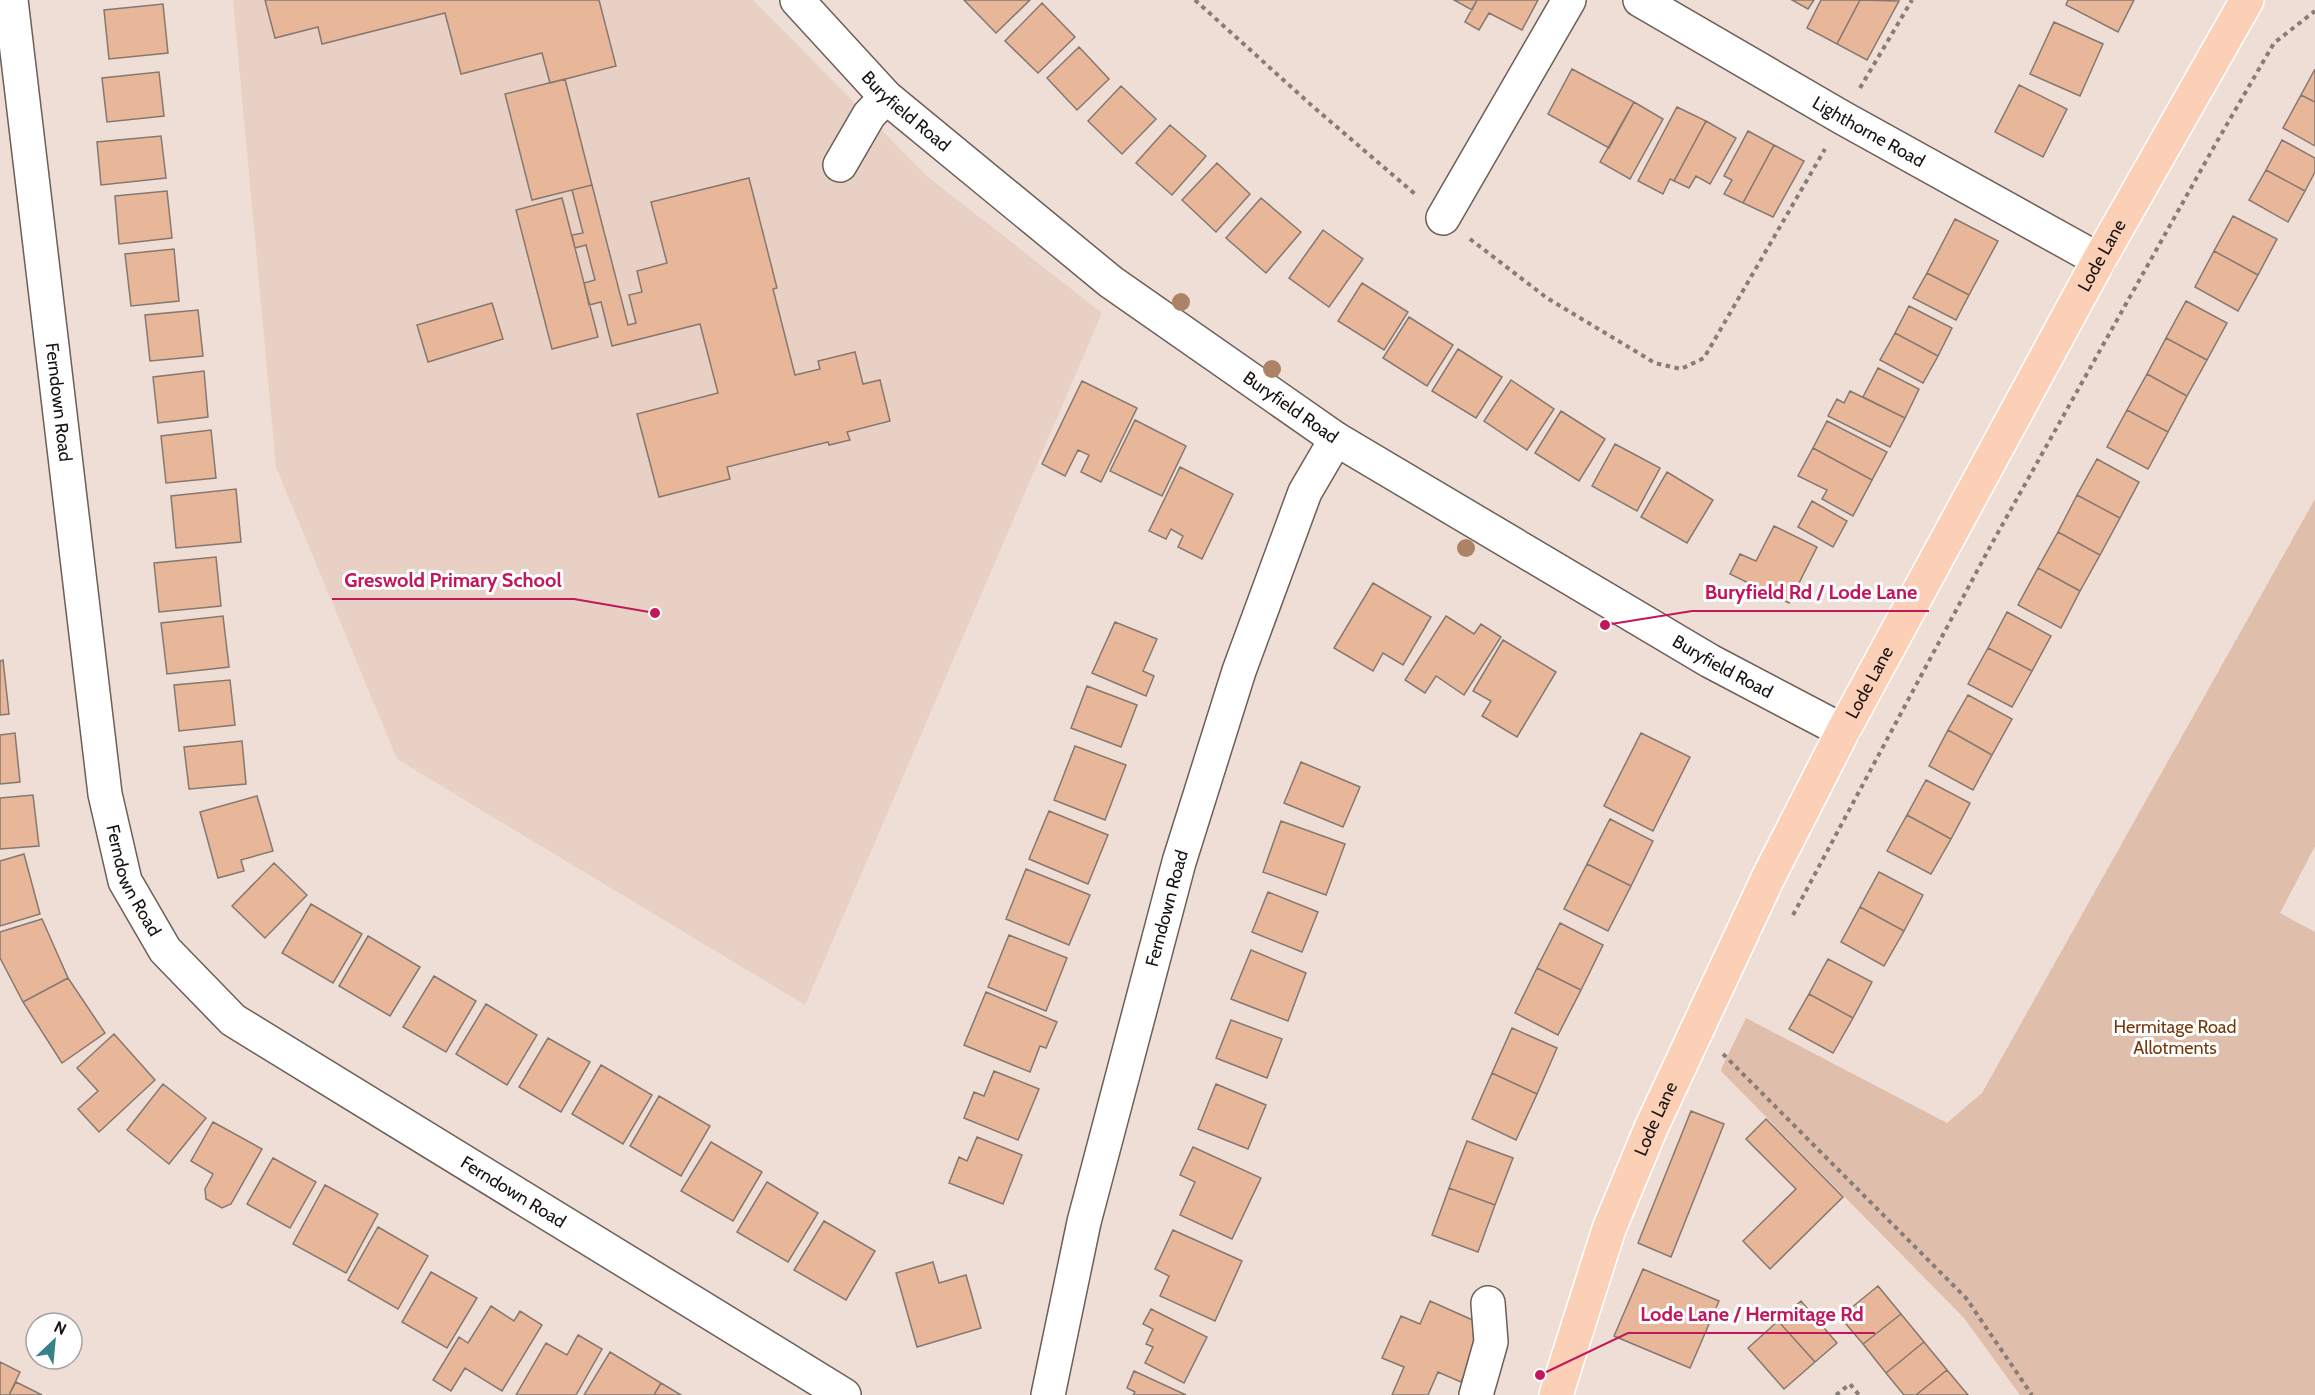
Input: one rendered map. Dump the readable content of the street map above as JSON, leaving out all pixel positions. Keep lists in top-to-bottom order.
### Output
{
  "streets": {
    "main road": ["Lode Lane"],
    "street": ["Buryfield Road", "Lighthorne Road", "Ferndown Road"]
  },
  "crossings": [
    ["Buryfield Road", "Lode Lane"],
    ["Buryfield Road", "Ferndown Road"],
    ["Lighthorne Road", "Lode Lane"]
  ],
  "parks": ["Hermitage Road Allotments"],
  "places": ["Greswold Primary School", "Buryfield Rd / Lode Lane", "Lode Lane / Hermitage Rd"],
  "north": "top right"
}
